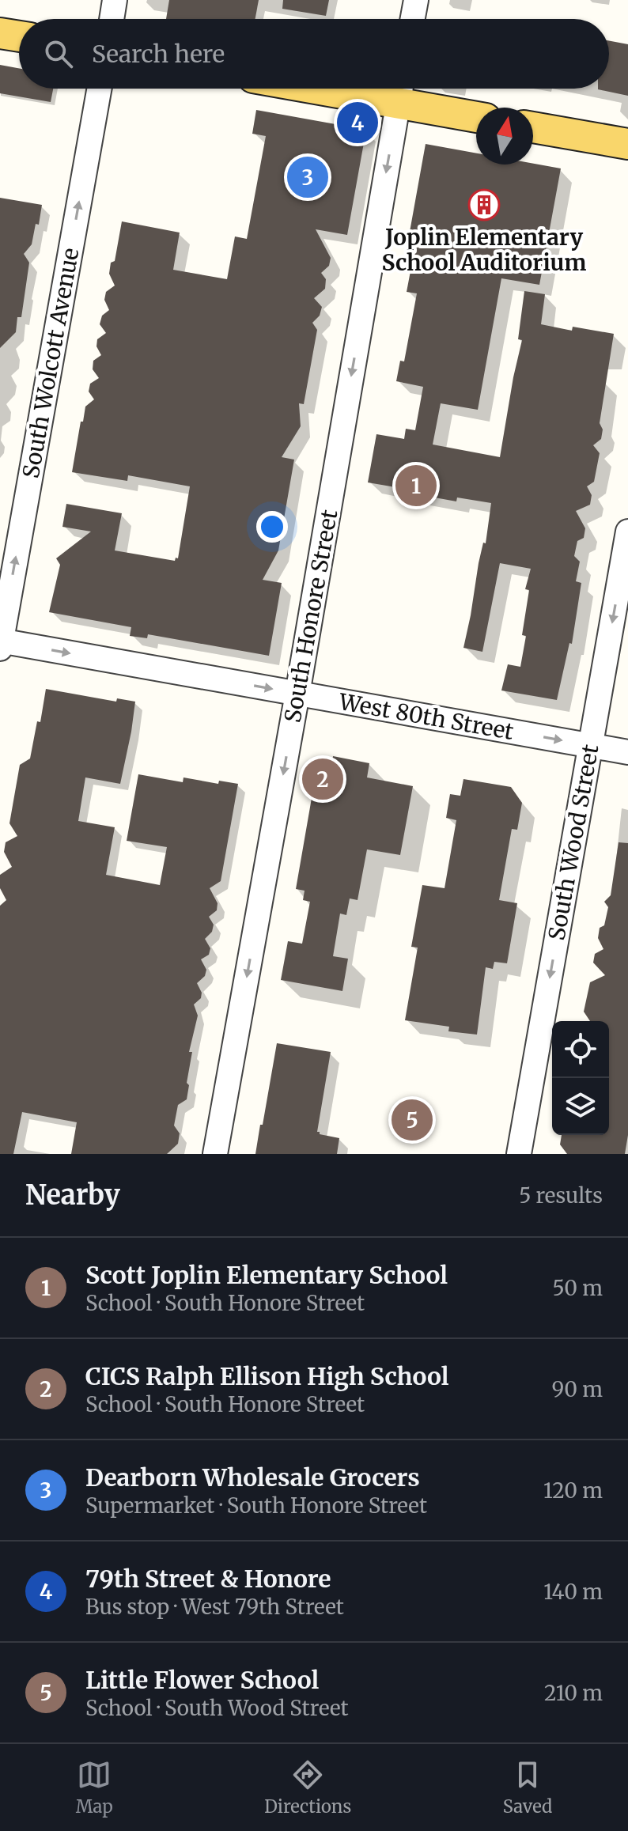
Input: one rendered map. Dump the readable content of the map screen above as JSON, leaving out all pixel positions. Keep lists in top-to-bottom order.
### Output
{
  "streets": {
    "street": [
      "South Wolcott Avenue",
      "South Honore Street",
      "West 80th Street",
      "South Wood Street"
    ]
  },
  "crossings": [
    ["South Wolcott Avenue", "West 80th Street"],
    ["South Honore Street", "West 80th Street"],
    ["West 80th Street", "South Wood Street"]
  ],
  "one_way": [
    "South Wolcott Avenue",
    "South Honore Street",
    "West 80th Street",
    "South Wood Street"
  ],
  "places": {
    "building": ["Joplin Elementary School Auditorium"]
  },
  "north": "top",
  "page": {
    "search": "Search here",
    "pins": [
      "4",
      "3",
      "1",
      "2",
      "5"
    ],
    "heading": ["Nearby", "5 results"],
    "list": [
      {
        "mark": "1",
        "name": "Scott Joplin Elementary School",
        "note": "School · South Honore Street",
        "value": "50 m"
      },
      {
        "mark": "2",
        "name": "CICS Ralph Ellison High School",
        "note": "School · South Honore Street",
        "value": "90 m"
      },
      {
        "mark": "3",
        "name": "Dearborn Wholesale Grocers",
        "note": "Supermarket · South Honore Street",
        "value": "120 m"
      },
      {
        "mark": "4",
        "name": "79th Street & Honore",
        "note": "Bus stop · West 79th Street",
        "value": "140 m"
      },
      {
        "mark": "5",
        "name": "Little Flower School",
        "note": "School · South Wood Street",
        "value": "210 m"
      }
    ],
    "nav": ["Map", "Directions", "Saved"]
  }
}
